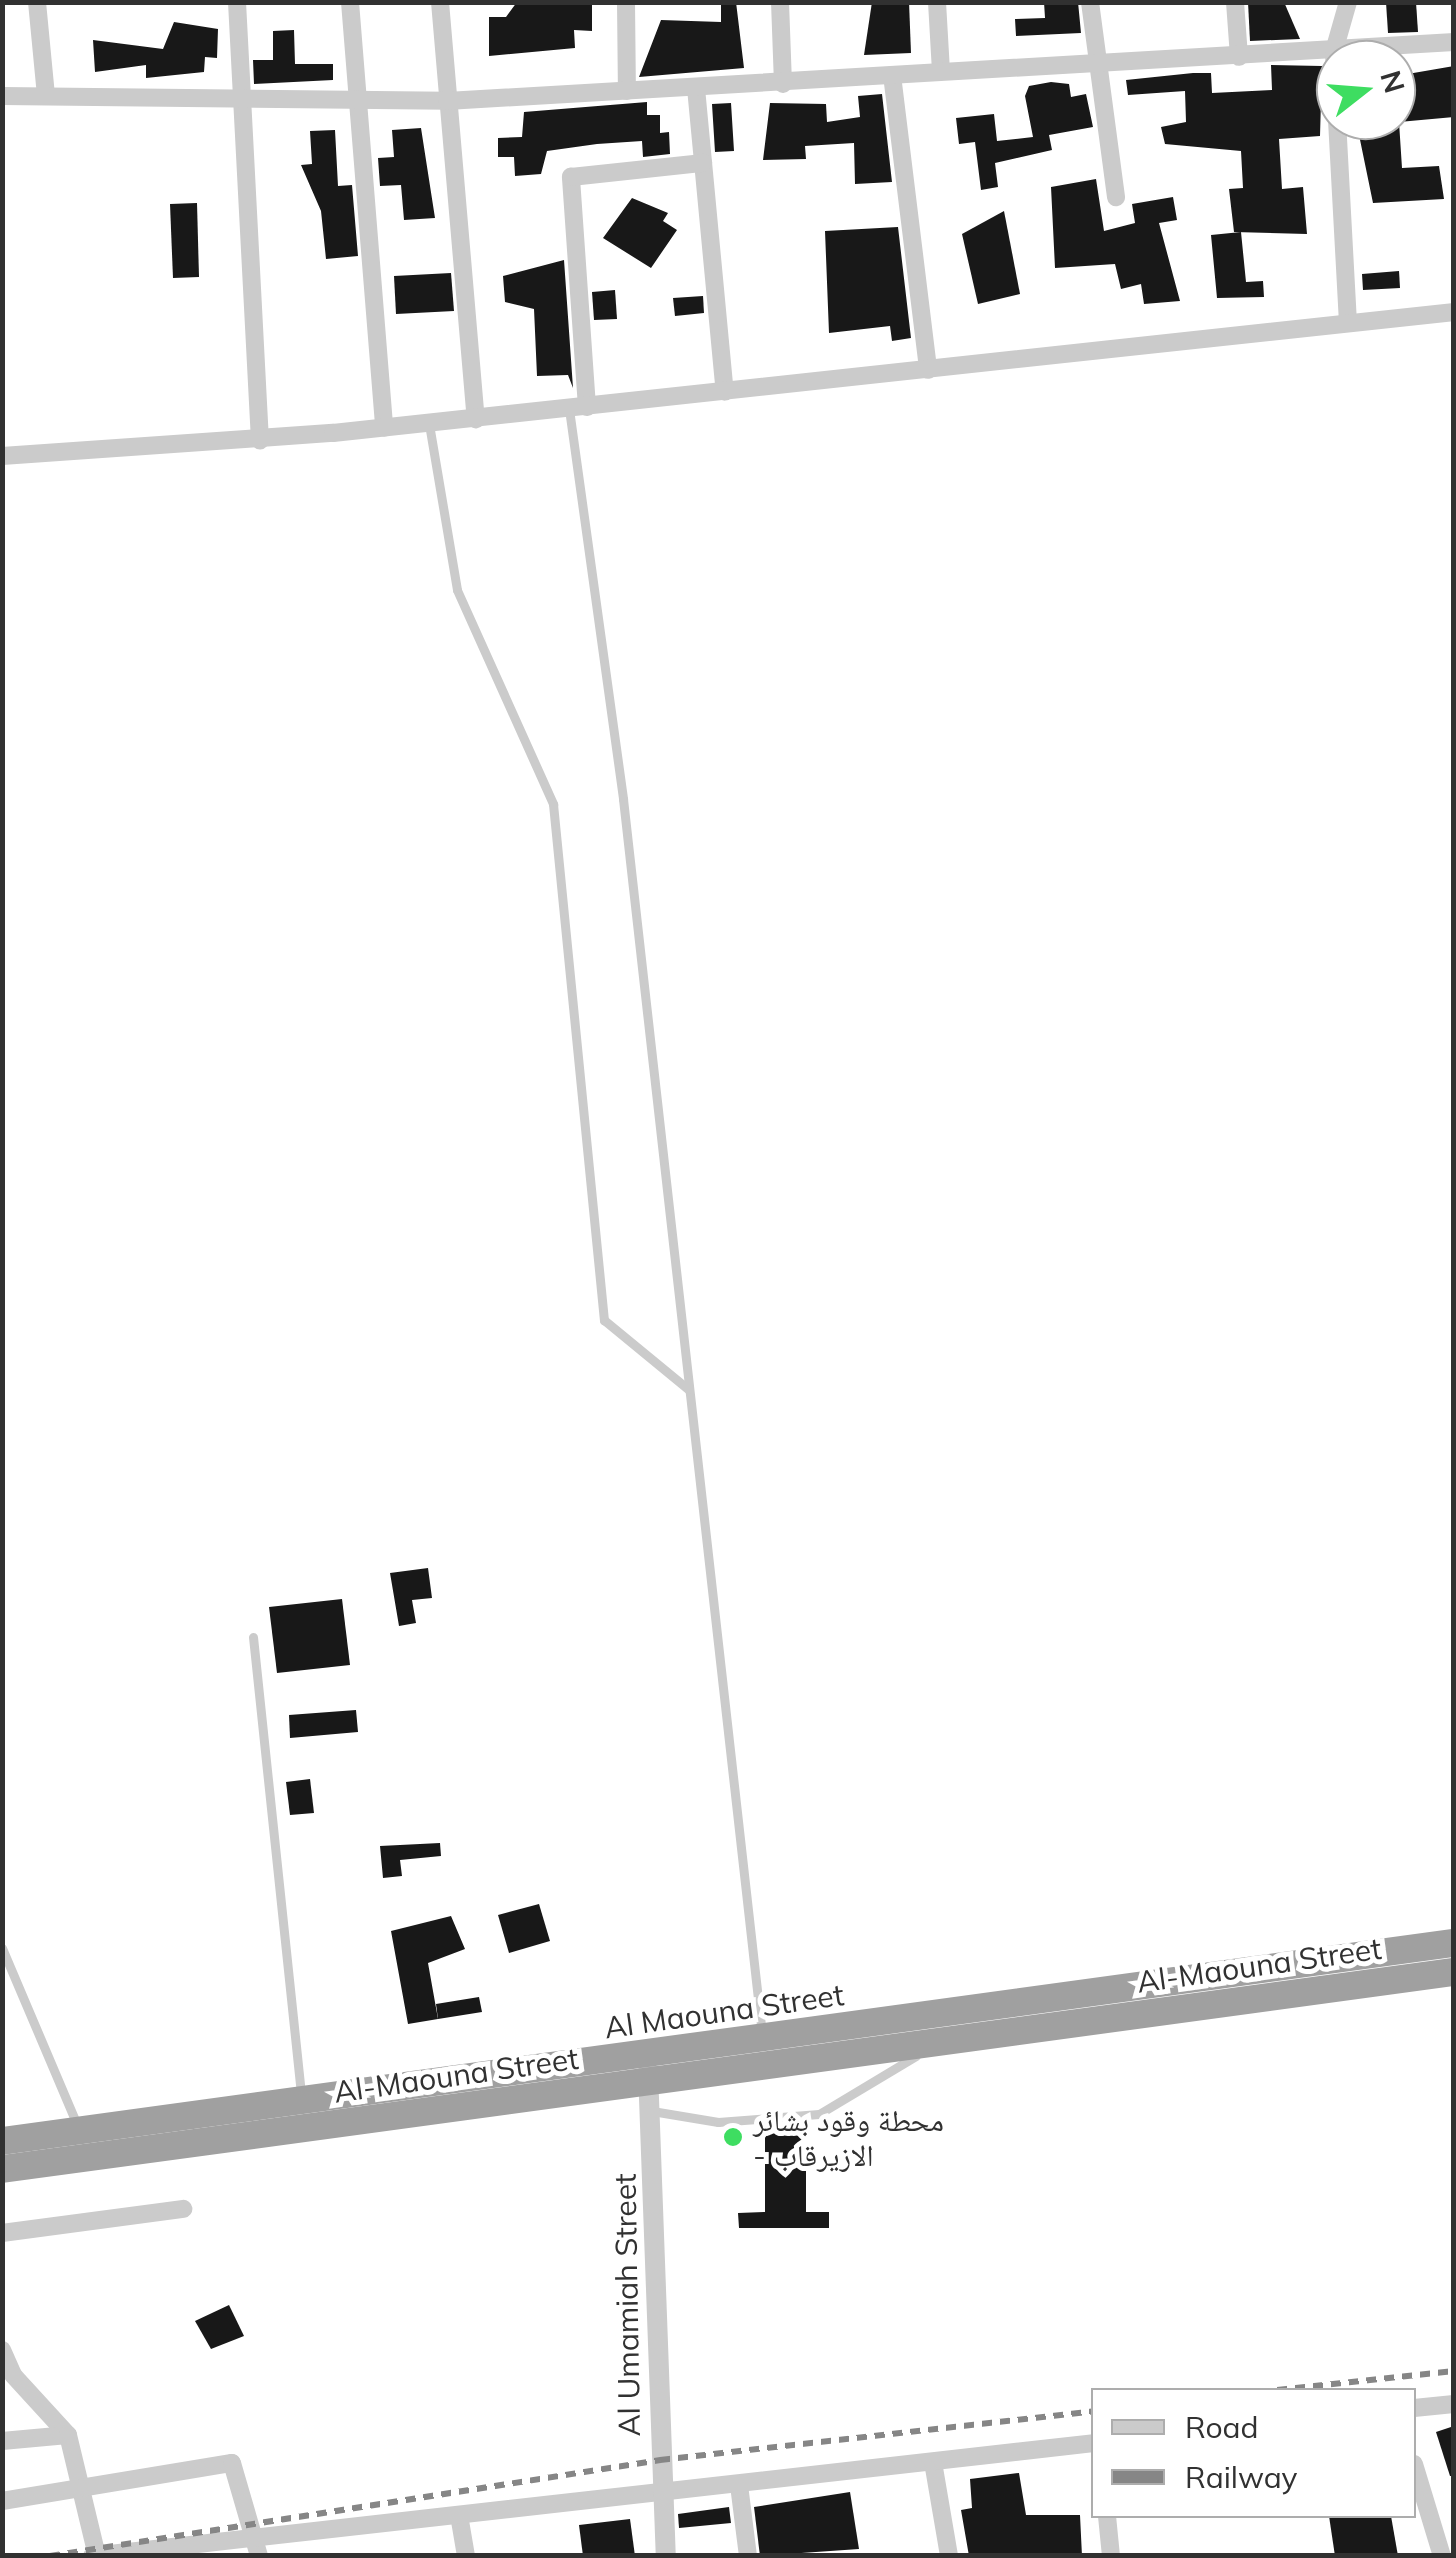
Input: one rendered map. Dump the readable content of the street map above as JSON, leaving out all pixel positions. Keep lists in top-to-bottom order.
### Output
{
  "streets": {
    "highway": ["Al-Maouna Street", "Al Maouna Street"],
    "street": ["Al Umamiah Street"]
  },
  "crossings": [
    ["Al-Maouna Street", "Al Maouna Street"],
    ["Al-Maouna Street", "Al Umamiah Street"],
    ["Al Maouna Street", "Al Umamiah Street"]
  ],
  "places": ["محطة وقود بشائر - الازيرقاب"],
  "legend": ["Road", "Railway"],
  "north": "right"
}
